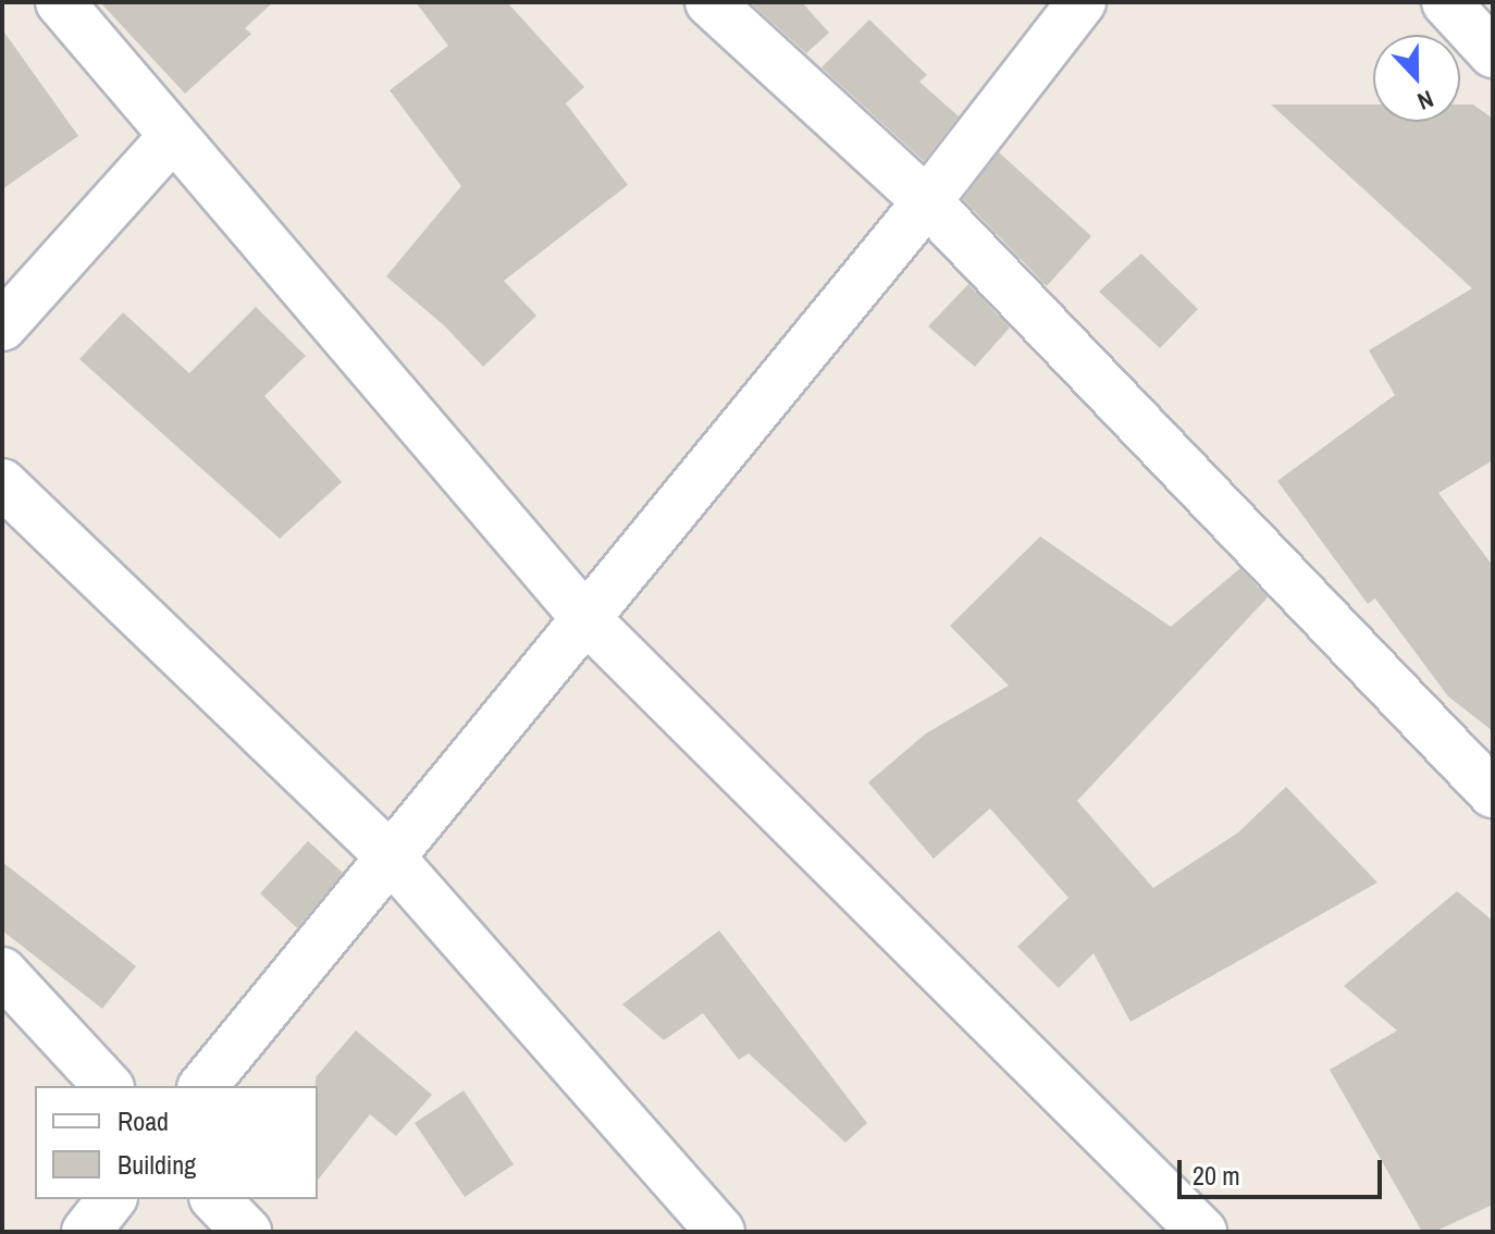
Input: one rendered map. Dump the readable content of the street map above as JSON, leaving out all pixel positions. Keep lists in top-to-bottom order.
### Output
{
  "legend": ["Road", "Building"],
  "scale_bar": "20 m",
  "north": "bottom"
}
